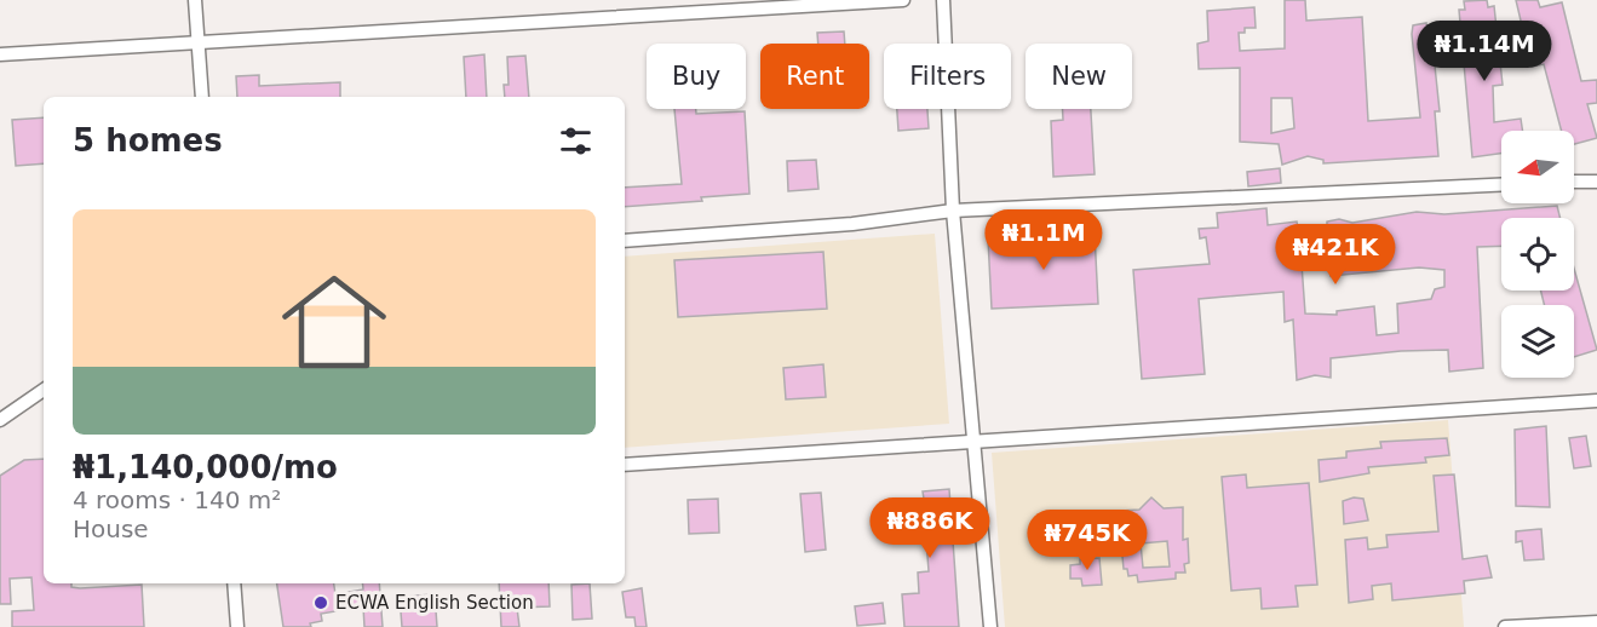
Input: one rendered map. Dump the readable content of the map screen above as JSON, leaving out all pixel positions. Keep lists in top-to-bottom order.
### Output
{
  "places": ["ECWA English Section"],
  "north": "left",
  "page": {
    "price": [
      "₦1.14M",
      "₦1.1M",
      "₦421K",
      "₦886K",
      "₦745K"
    ],
    "chip": [
      "Buy",
      "Rent",
      "Filters",
      "New"
    ],
    "heading": "5 homes",
    "list": [
      {
        "name": "₦1,140,000/mo",
        "note": "4 rooms · 140 m² · House"
      }
    ]
  }
}
